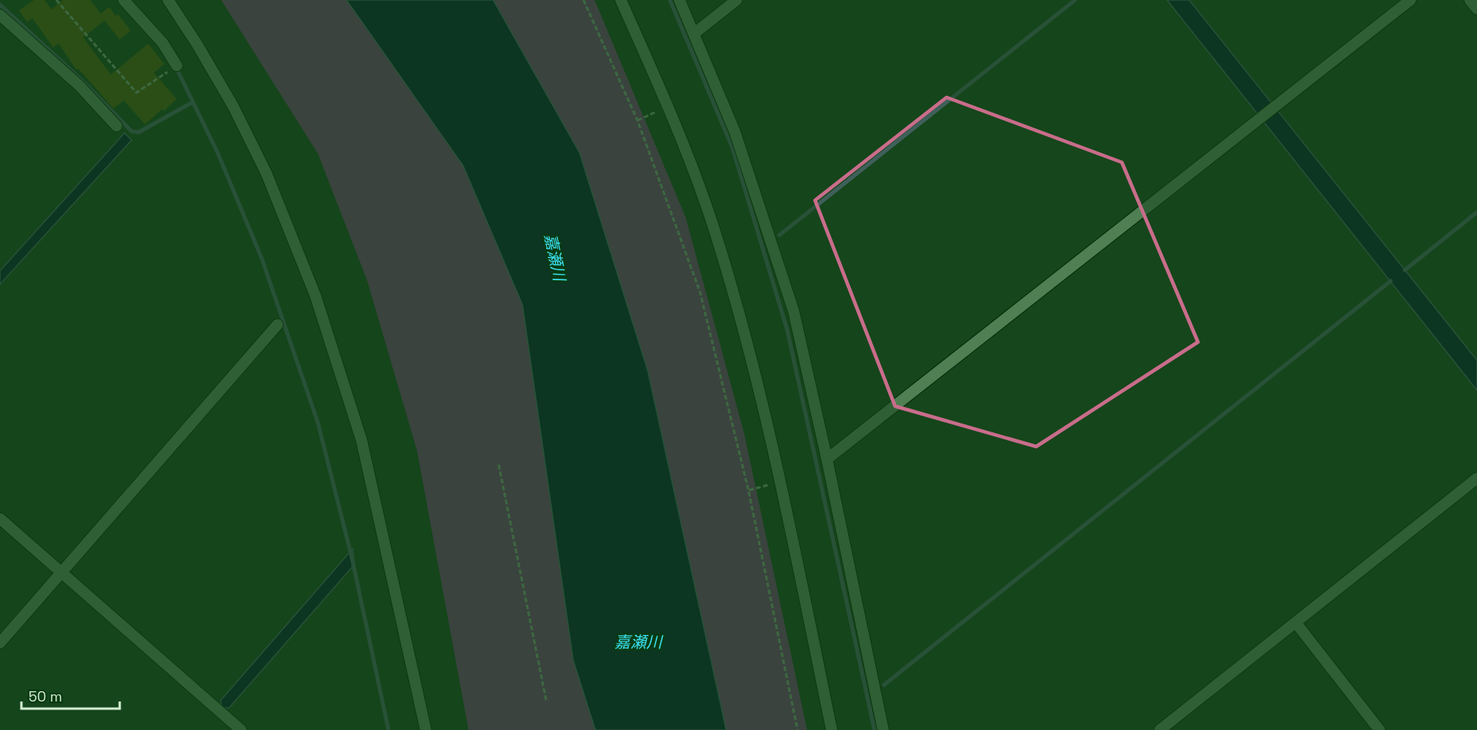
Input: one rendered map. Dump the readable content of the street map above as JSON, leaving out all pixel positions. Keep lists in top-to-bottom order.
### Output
{
  "water": ["嘉瀬川"],
  "scale_bar": "50 m"
}
